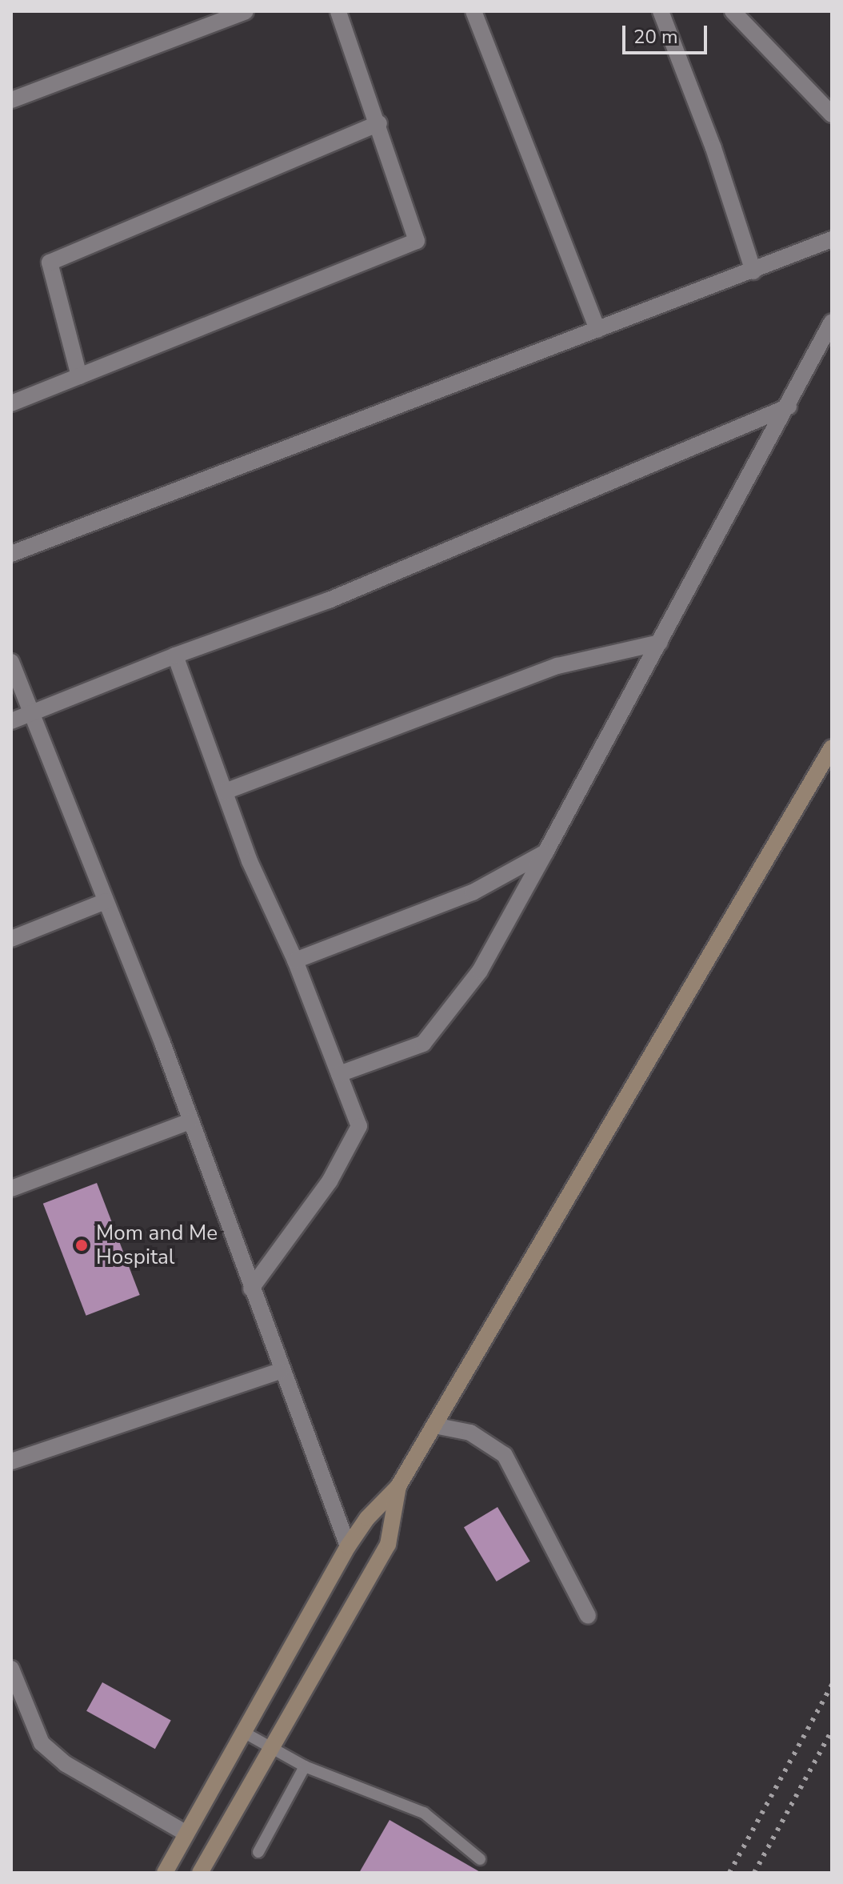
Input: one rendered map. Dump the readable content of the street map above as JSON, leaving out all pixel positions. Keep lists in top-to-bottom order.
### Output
{
  "places": ["Mom and Me Hospital"],
  "scale_bar": "20 m"
}
